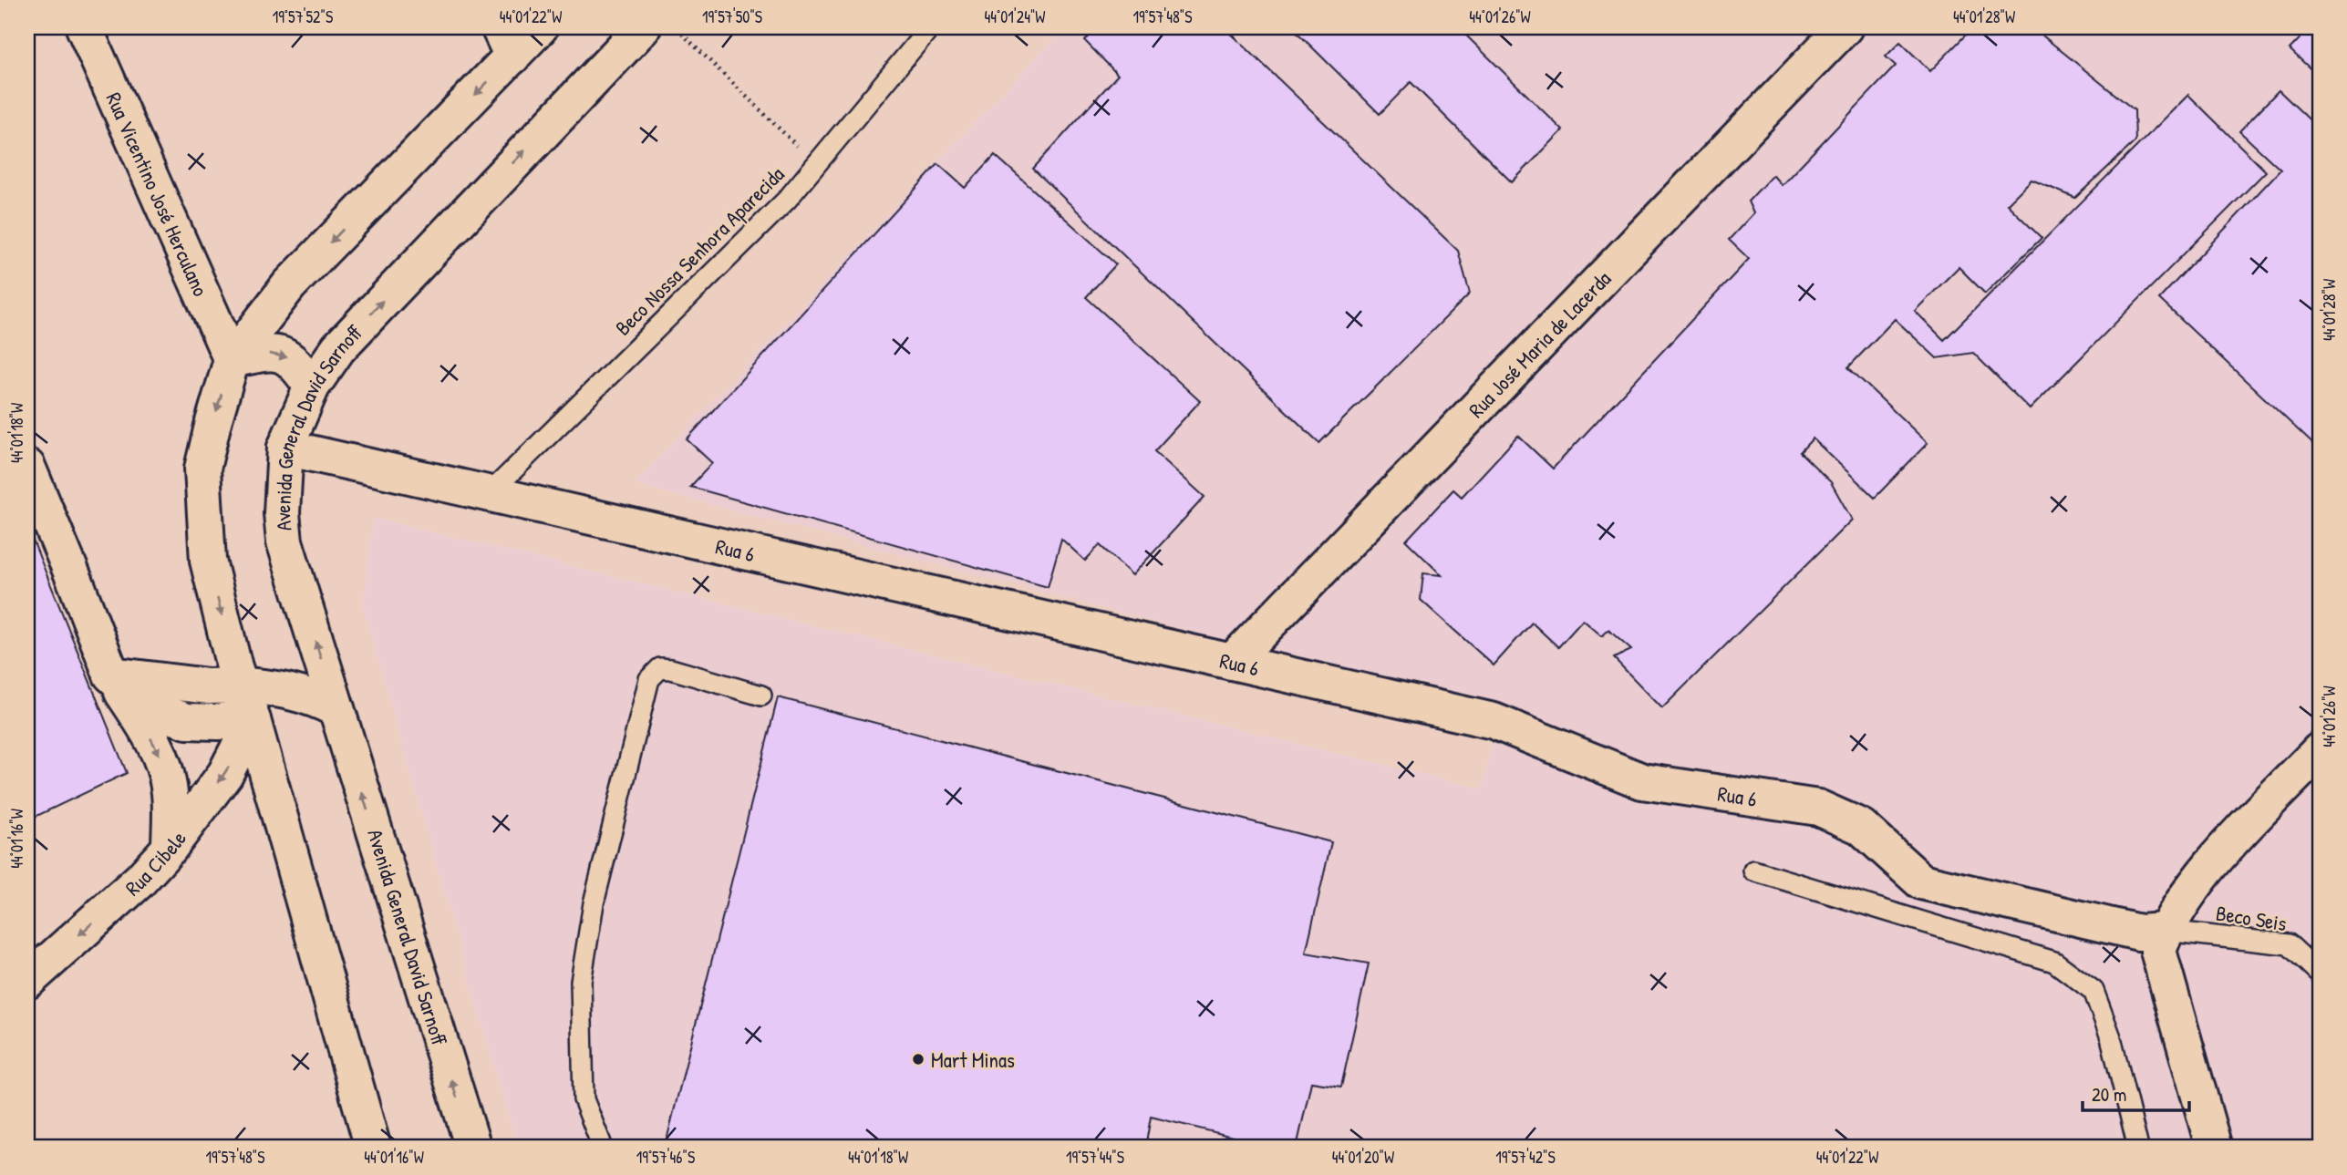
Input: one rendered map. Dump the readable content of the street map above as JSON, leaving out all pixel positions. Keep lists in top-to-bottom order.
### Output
{
  "streets": {
    "street": [
      "Rua Vicentino José Herculano",
      "Rua José Maria de Lacerda",
      "Avenida General David Sarnoff",
      "Rua 6",
      "Rua Cibele"
    ],
    "lane": ["Beco Nossa Senhora Aparecida", "Beco Seis"]
  },
  "crossings": [
    ["Beco Nossa Senhora Aparecida", "Rua 6"],
    ["Rua José Maria de Lacerda", "Rua 6"],
    ["Avenida General David Sarnoff", "Rua 6"],
    ["Rua 6", "Beco Seis"]
  ],
  "one_way": ["Rua Cibele"],
  "places": ["Mart Minas"],
  "scale_bar": "20 m",
  "coordinates": [
    "19°57'52\"S",
    "44°01'22\"W",
    "19°57'50\"S",
    "44°01'24\"W",
    "19°57'48\"S",
    "44°01'26\"W",
    "44°01'28\"W",
    "44°01'18\"W",
    "44°01'16\"W",
    "19°57'46\"S",
    "19°57'44\"S",
    "44°01'20\"W",
    "19°57'42\"S"
  ]
}
